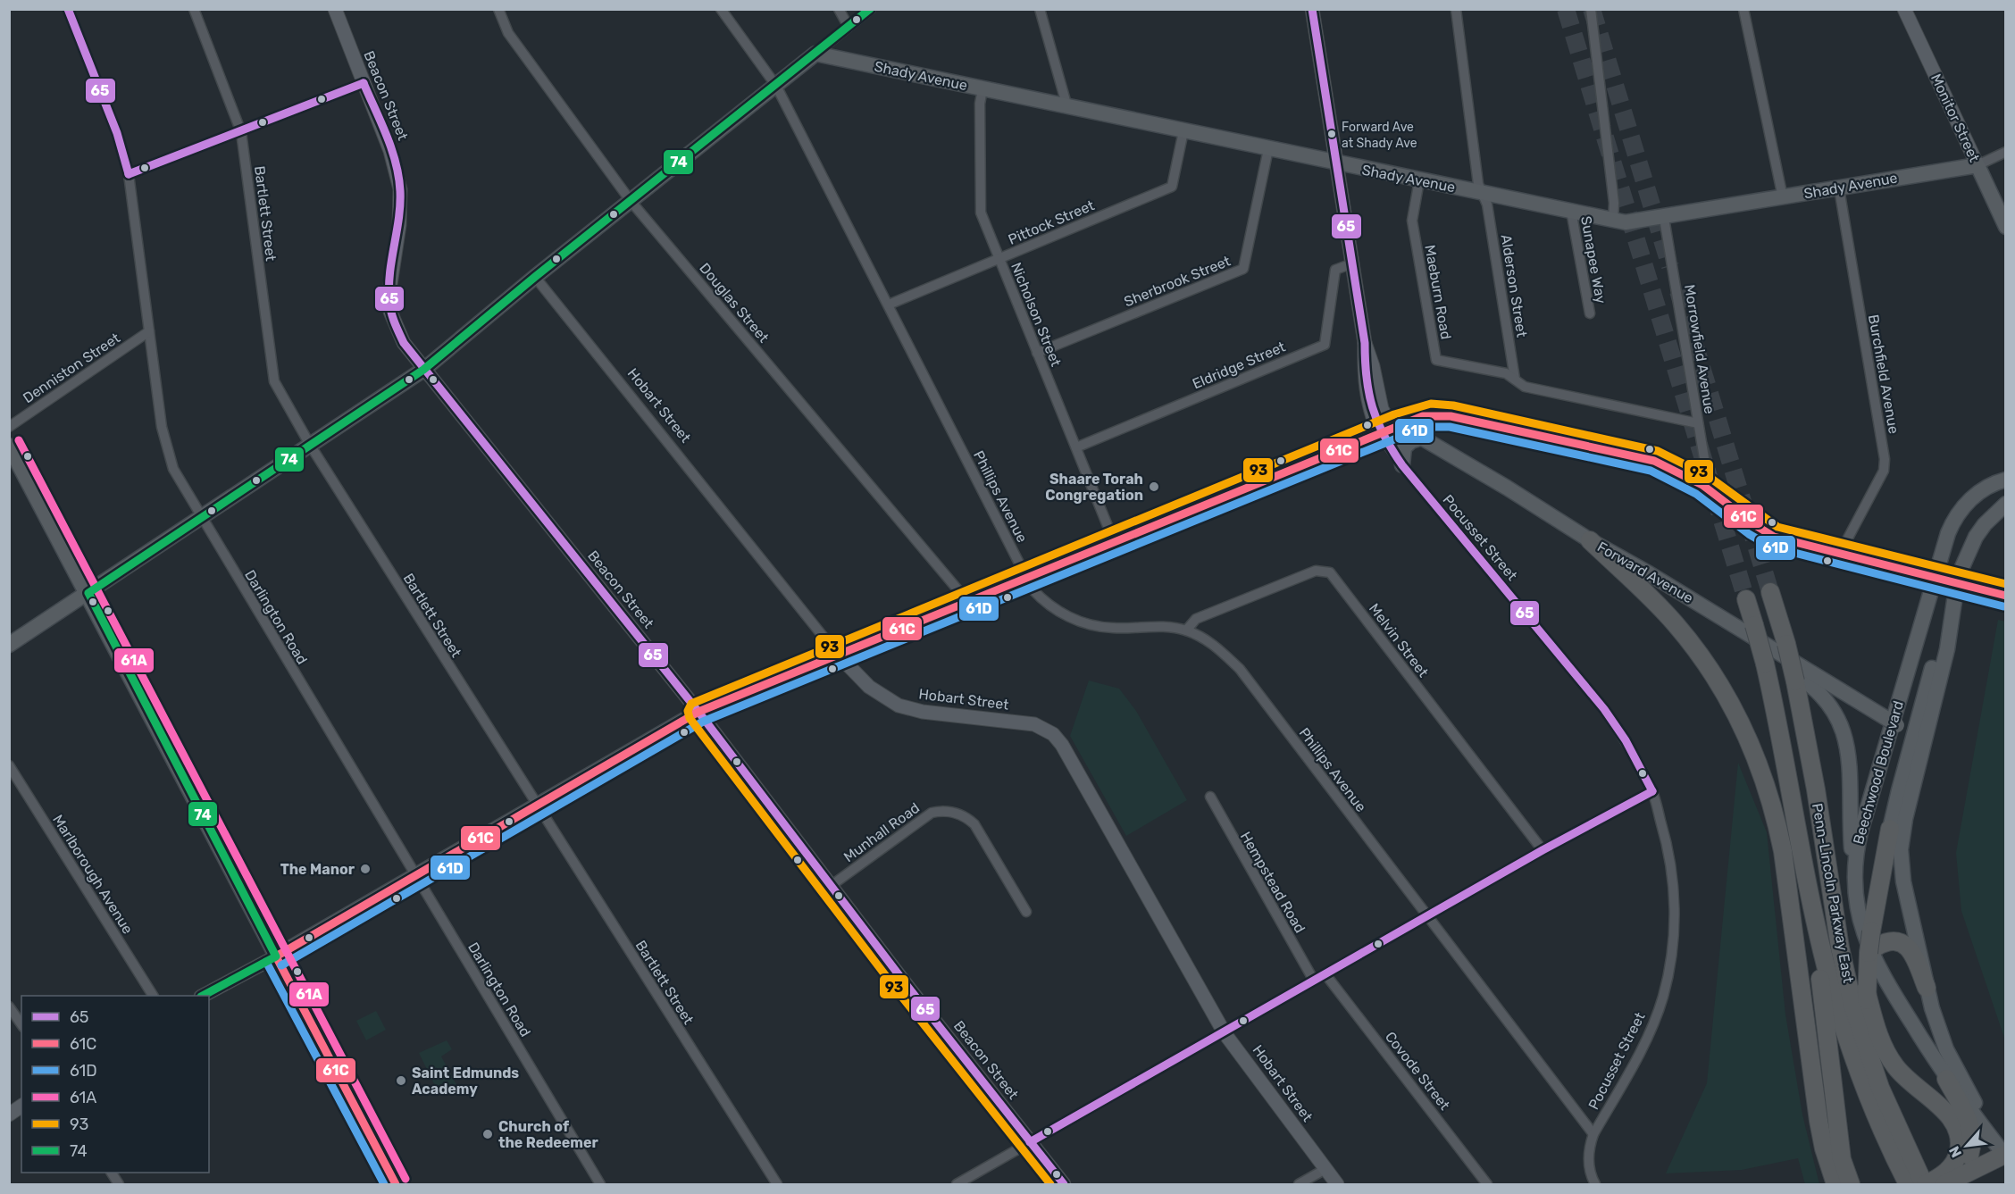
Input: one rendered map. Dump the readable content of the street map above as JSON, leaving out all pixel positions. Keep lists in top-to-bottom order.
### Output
{
  "streets": {
    "highway": ["Penn-Lincoln Parkway East"],
    "main road": [
      "Shady Avenue",
      "Beacon Street",
      "Monitor Street",
      "Hobart Street",
      "Forward Avenue",
      "Beechwood Boulevard"
    ],
    "street": [
      "Bartlett Street",
      "Pittock Street",
      "Sunapee Way",
      "Sherbrook Street",
      "Alderson Street",
      "Maeburn Road",
      "Douglas Street",
      "Nicholson Street",
      "Morrowfield Avenue",
      "Eldridge Street",
      "Denniston Street",
      "Burchfield Avenue",
      "Phillips Avenue",
      "Pocusset Street",
      "Darlington Road",
      "Melvin Street",
      "Munhall Road",
      "Marlborough Avenue",
      "Hempstead Road",
      "Covode Street"
    ]
  },
  "crossings": [
    ["Shady Avenue", "Monitor Street"],
    ["Shady Avenue", "Pittock Street"],
    ["Shady Avenue", "Sunapee Way"],
    ["Shady Avenue", "Sherbrook Street"],
    ["Shady Avenue", "Alderson Street"],
    ["Shady Avenue", "Maeburn Road"],
    ["Shady Avenue", "Nicholson Street"],
    ["Shady Avenue", "Morrowfield Avenue"],
    ["Shady Avenue", "Burchfield Avenue"],
    ["Beacon Street", "Munhall Road"],
    ["Pittock Street", "Nicholson Street"],
    ["Pittock Street", "Phillips Avenue"],
    ["Sherbrook Street", "Nicholson Street"],
    ["Alderson Street", "Maeburn Road"],
    ["Nicholson Street", "Eldridge Street"],
    ["Denniston Street", "Darlington Road"],
    ["Phillips Avenue", "Pocusset Street"],
    ["Phillips Avenue", "Melvin Street"]
  ],
  "places": [
    "Forward Ave at Shady Ave",
    "Shaare Torah Congregation",
    "The Manor",
    "Saint Edmunds Academy",
    "Church of the Redeemer"
  ],
  "lines": [
    "transit line 65",
    "transit line 74",
    "transit line 93",
    "transit line 61C",
    "transit line 61D",
    "transit line 61A"
  ],
  "legend": [
    "65",
    "61C",
    "61D",
    "61A",
    "93",
    "74"
  ],
  "north": "bottom left"
}
